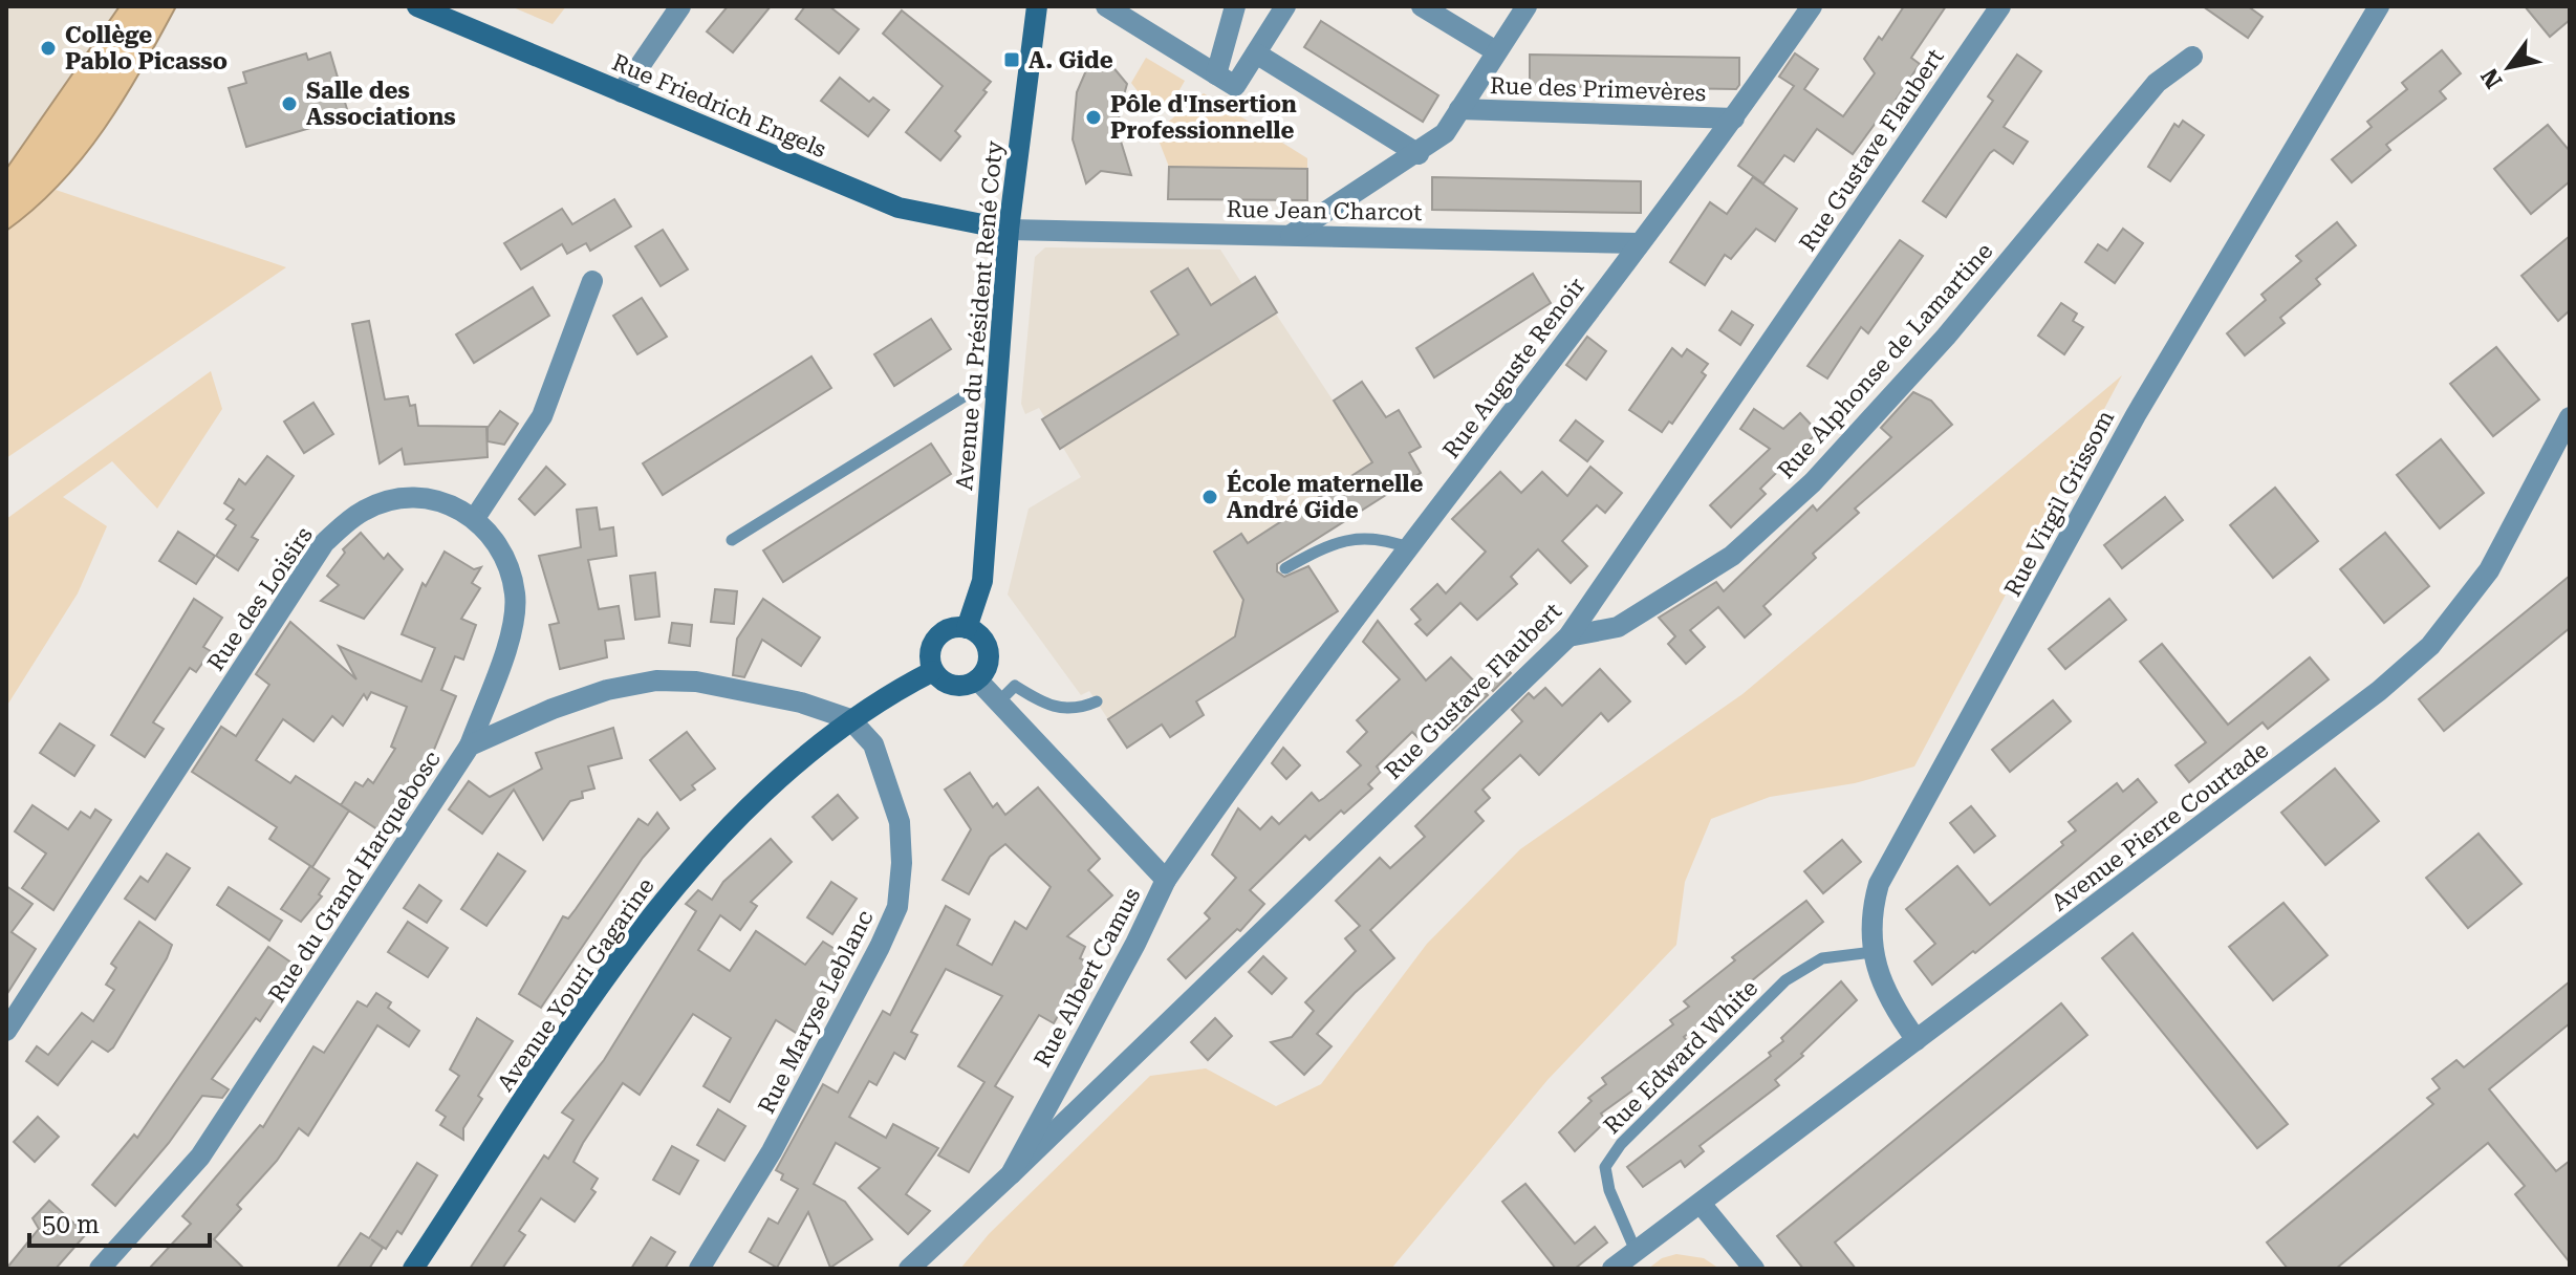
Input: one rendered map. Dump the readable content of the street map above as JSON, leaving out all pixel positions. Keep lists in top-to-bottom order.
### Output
{
  "streets": {
    "street": [
      "Rue des Primevères",
      "Rue Friedrich Engels",
      "Rue Gustave Flaubert",
      "Rue Jean Charcot",
      "Avenue du Président René Coty",
      "Rue Alphonse de Lamartine",
      "Rue Auguste Renoir",
      "Rue Virgil Grissom",
      "Rue des Loisirs",
      "Avenue Pierre Courtade",
      "Rue du Grand Harquebosc",
      "Rue Albert Camus",
      "Avenue Youri Gagarine",
      "Rue Maryse Leblanc"
    ],
    "lane": ["Rue Edward White"]
  },
  "crossings": [
    ["Rue des Primevères", "Rue Auguste Renoir"],
    ["Rue Friedrich Engels", "Rue Jean Charcot"],
    ["Rue Friedrich Engels", "Avenue du Président René Coty"],
    ["Rue Gustave Flaubert", "Rue Alphonse de Lamartine"],
    ["Rue Gustave Flaubert", "Rue Albert Camus"],
    ["Rue Jean Charcot", "Avenue du Président René Coty"],
    ["Rue Jean Charcot", "Rue Auguste Renoir"],
    ["Avenue du Président René Coty", "Rue Albert Camus"],
    ["Avenue du Président René Coty", "Avenue Youri Gagarine"],
    ["Rue Auguste Renoir", "Rue Albert Camus"],
    ["Rue Virgil Grissom", "Avenue Pierre Courtade"],
    ["Rue Virgil Grissom", "Rue Edward White"],
    ["Rue des Loisirs", "Rue du Grand Harquebosc"],
    ["Avenue Pierre Courtade", "Rue Edward White"],
    ["Rue du Grand Harquebosc", "Avenue Youri Gagarine"],
    ["Rue du Grand Harquebosc", "Rue Maryse Leblanc"],
    ["Rue Albert Camus", "Avenue Youri Gagarine"],
    ["Avenue Youri Gagarine", "Rue Maryse Leblanc"]
  ],
  "places": {
    "other": [
      "Collège Pablo Picasso",
      "Salle des Associations",
      "Pôle d'Insertion Professionnelle",
      "École maternelle André Gide"
    ],
    "transit": ["A. Gide"]
  },
  "scale_bar": "50 m",
  "north": "bottom left"
}
